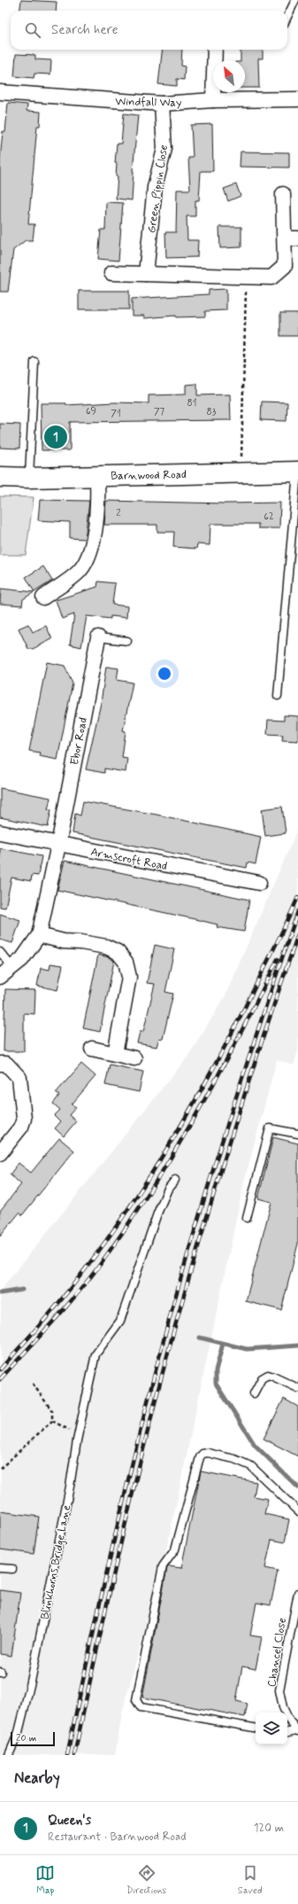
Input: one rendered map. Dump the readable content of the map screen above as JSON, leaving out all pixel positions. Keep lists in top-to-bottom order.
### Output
{
  "streets": {
    "main road": ["Barnwood Road"],
    "street": [
      "Windfall Way",
      "Green Pippin Close",
      "Ebor Road",
      "Armscroft Road"
    ],
    "lane": ["Blinkhorns Bridge Lane", "Chancel Close"]
  },
  "crossings": [
    ["Windfall Way", "Green Pippin Close"],
    ["Ebor Road", "Armscroft Road"]
  ],
  "house_numbers": [
    "81",
    "69",
    "77",
    "83",
    "71",
    "2",
    "62"
  ],
  "scale_bar": "20 m",
  "north": "top left",
  "page": {
    "search": "Search here",
    "pins": "1",
    "scale": "20 m",
    "heading": "Nearby",
    "list": [
      {
        "mark": "1",
        "name": "Queen's",
        "note": "Restaurant · Barnwood Road",
        "value": "120 m"
      }
    ],
    "nav": ["Map", "Directions", "Saved"]
  }
}
